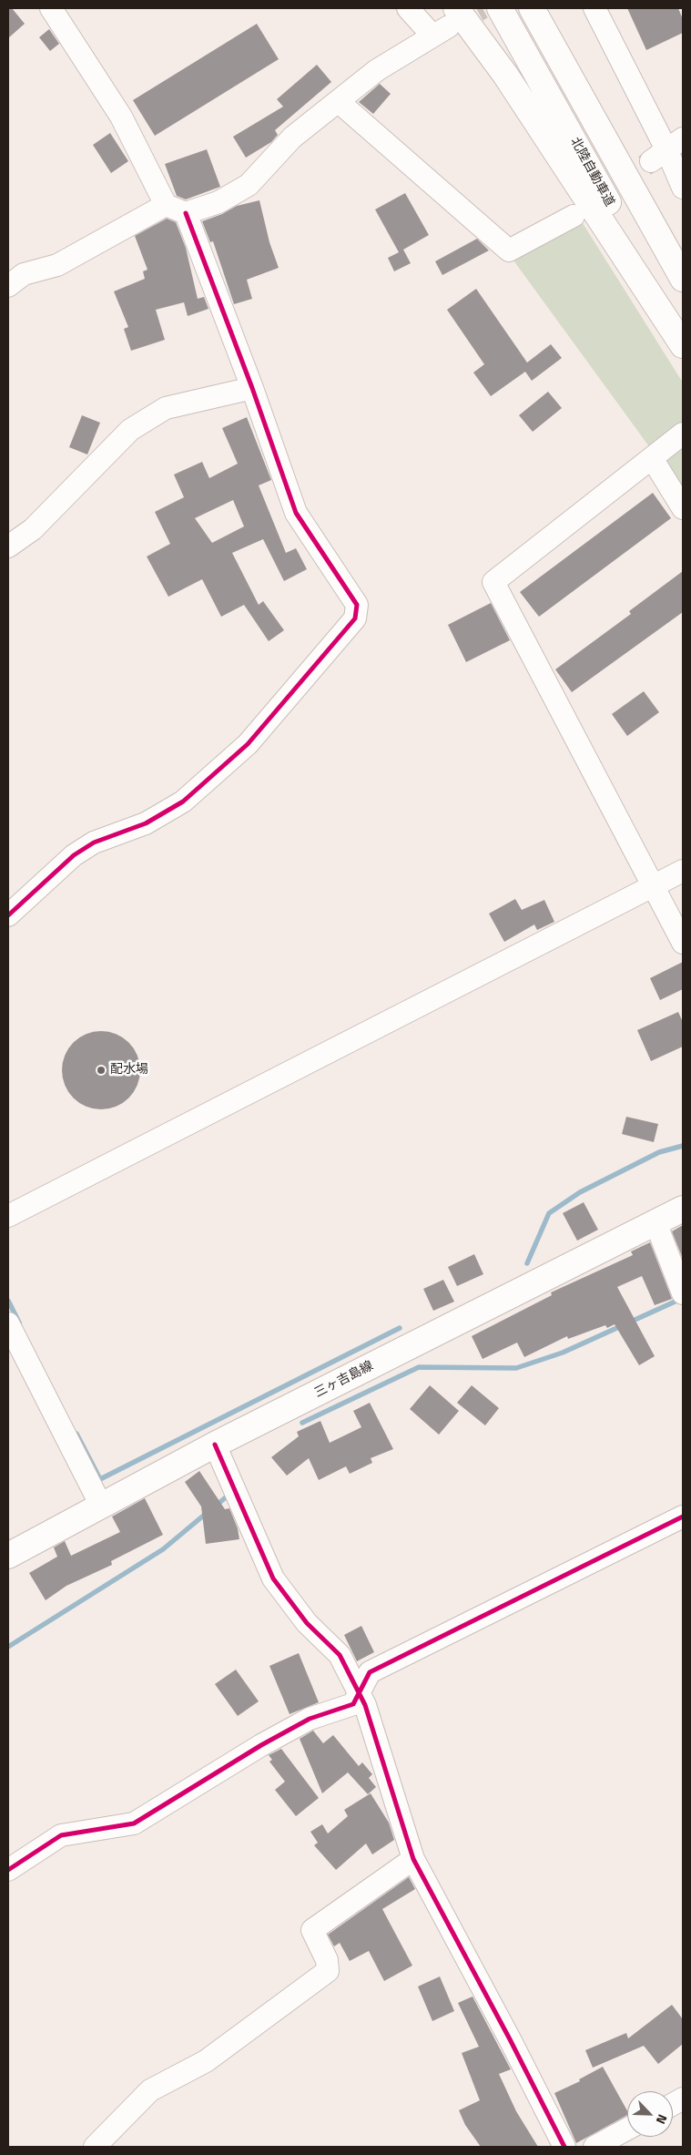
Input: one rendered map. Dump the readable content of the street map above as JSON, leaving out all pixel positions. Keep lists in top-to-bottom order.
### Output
{
  "streets": {
    "main road": ["北陸自動車道", "三ヶ吉島線"]
  },
  "places": ["配水場"],
  "north": "bottom right"
}
